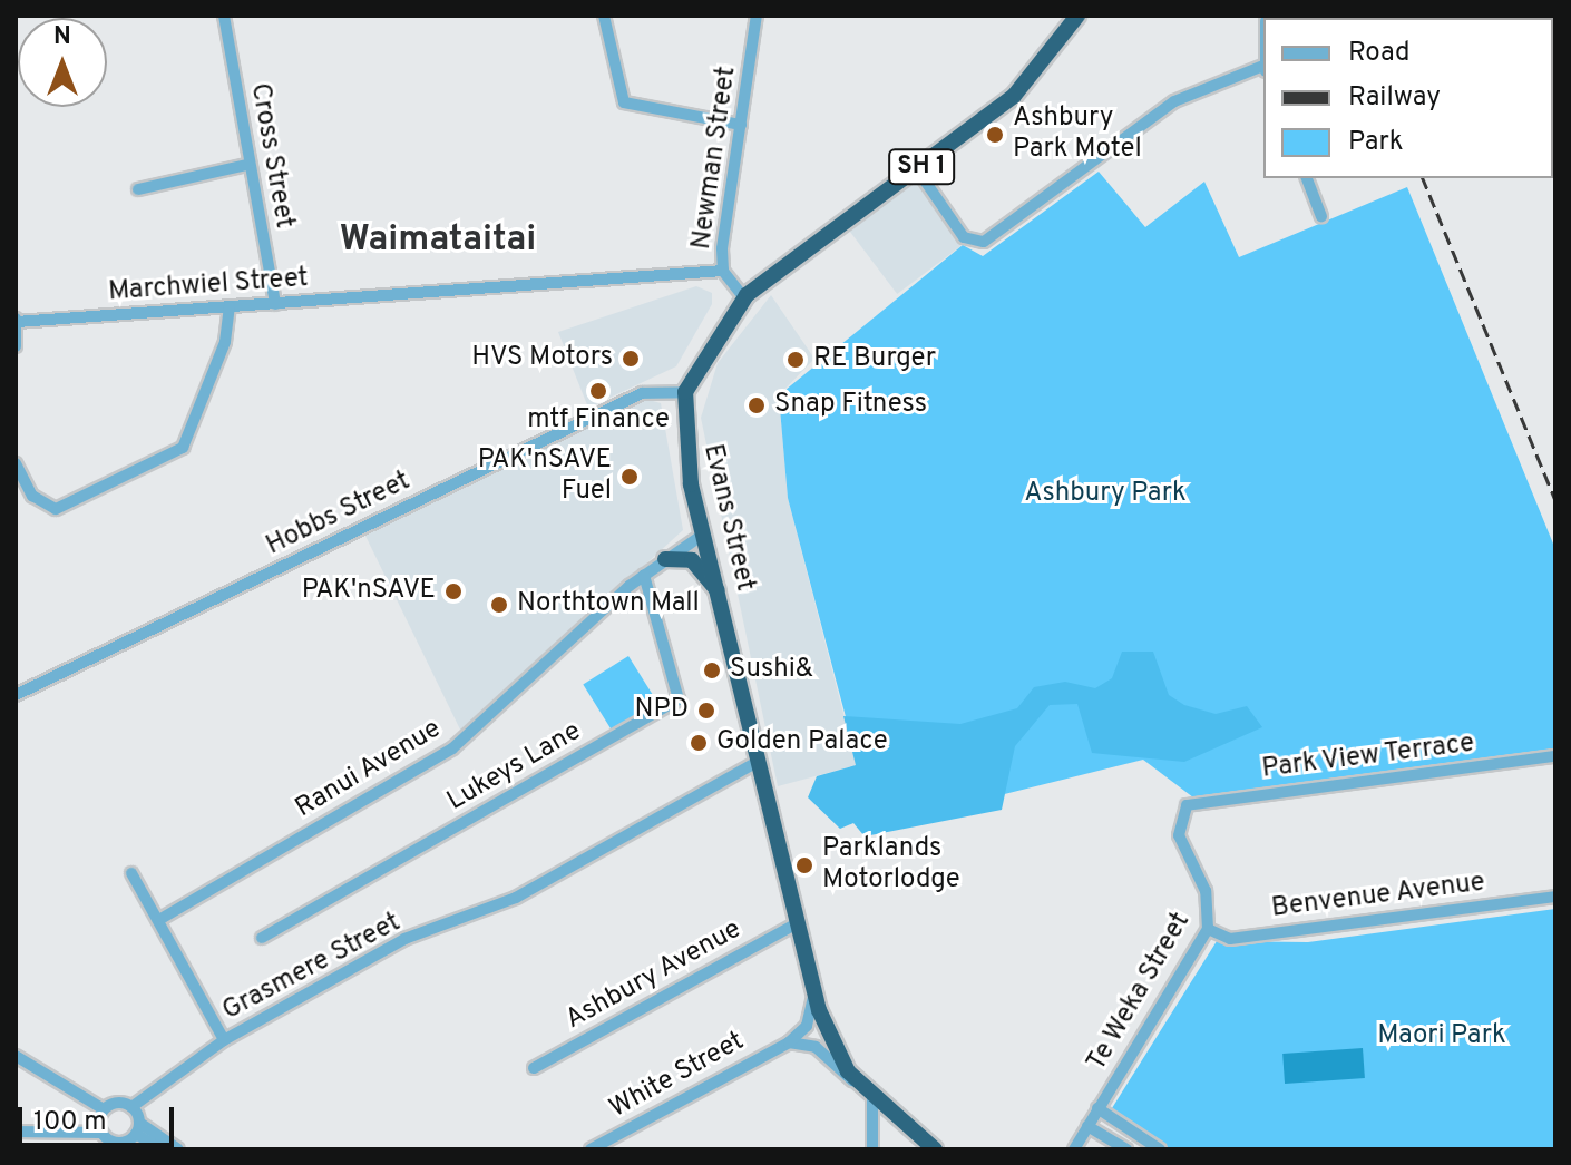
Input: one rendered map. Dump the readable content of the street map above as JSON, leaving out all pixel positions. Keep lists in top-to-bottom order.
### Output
{
  "streets": {
    "highway": ["SH 1", "Evans Street"],
    "street": [
      "Cross Street",
      "Newman Street",
      "Marchwiel Street",
      "Hobbs Street",
      "Park View Terrace",
      "Lukeys Lane",
      "Ranui Avenue",
      "Benvenue Avenue",
      "Grasmere Street",
      "Ashbury Avenue",
      "Te Weka Street",
      "White Street"
    ]
  },
  "crossings": [
    ["Cross Street", "Marchwiel Street"],
    ["Newman Street", "SH 1"],
    ["Newman Street", "Marchwiel Street"],
    ["SH 1", "Hobbs Street"],
    ["SH 1", "Evans Street"],
    ["Hobbs Street", "Evans Street"],
    ["Evans Street", "Ranui Avenue"],
    ["Evans Street", "Grasmere Street"],
    ["Evans Street", "Ashbury Avenue"],
    ["Evans Street", "White Street"],
    ["Park View Terrace", "Te Weka Street"],
    ["Lukeys Lane", "Ranui Avenue"],
    ["Benvenue Avenue", "Te Weka Street"]
  ],
  "districts": ["Waimataitai"],
  "parks": ["Ashbury Park", "Maori Park"],
  "places": [
    "Ashbury Park Motel",
    "HVS Motors",
    "RE Burger",
    "mtf Finance",
    "Snap Fitness",
    "PAK'nSAVE Fuel",
    "PAK'nSAVE",
    "Northtown Mall",
    "Sushi&",
    "NPD",
    "Golden Palace",
    "Parklands Motorlodge"
  ],
  "legend": ["Road", "Railway", "Park"],
  "scale_bar": "100 m",
  "north": "top"
}
